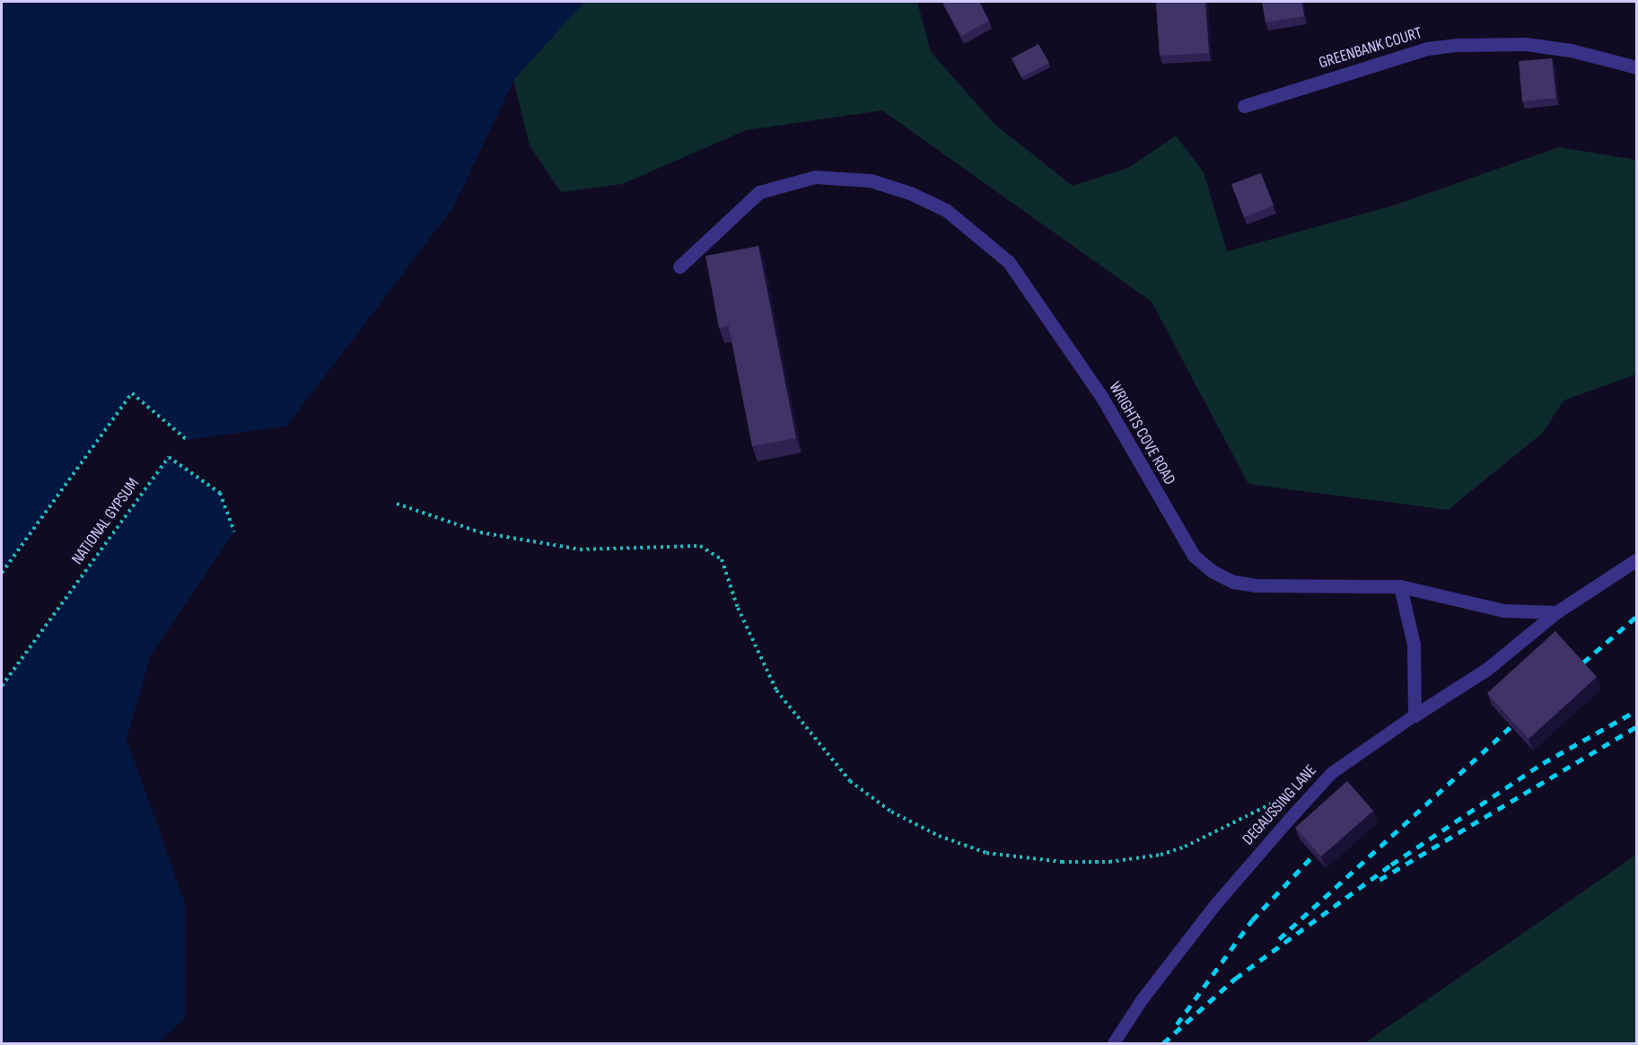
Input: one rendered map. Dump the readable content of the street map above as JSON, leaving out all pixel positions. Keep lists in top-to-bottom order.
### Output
{
  "streets": {
    "street": ["GREENBANK COURT", "WRIGHTS COVE ROAD"],
    "lane": ["DEGAUSSING LANE"],
    "path": ["NATIONAL GYPSUM"]
  }
}
